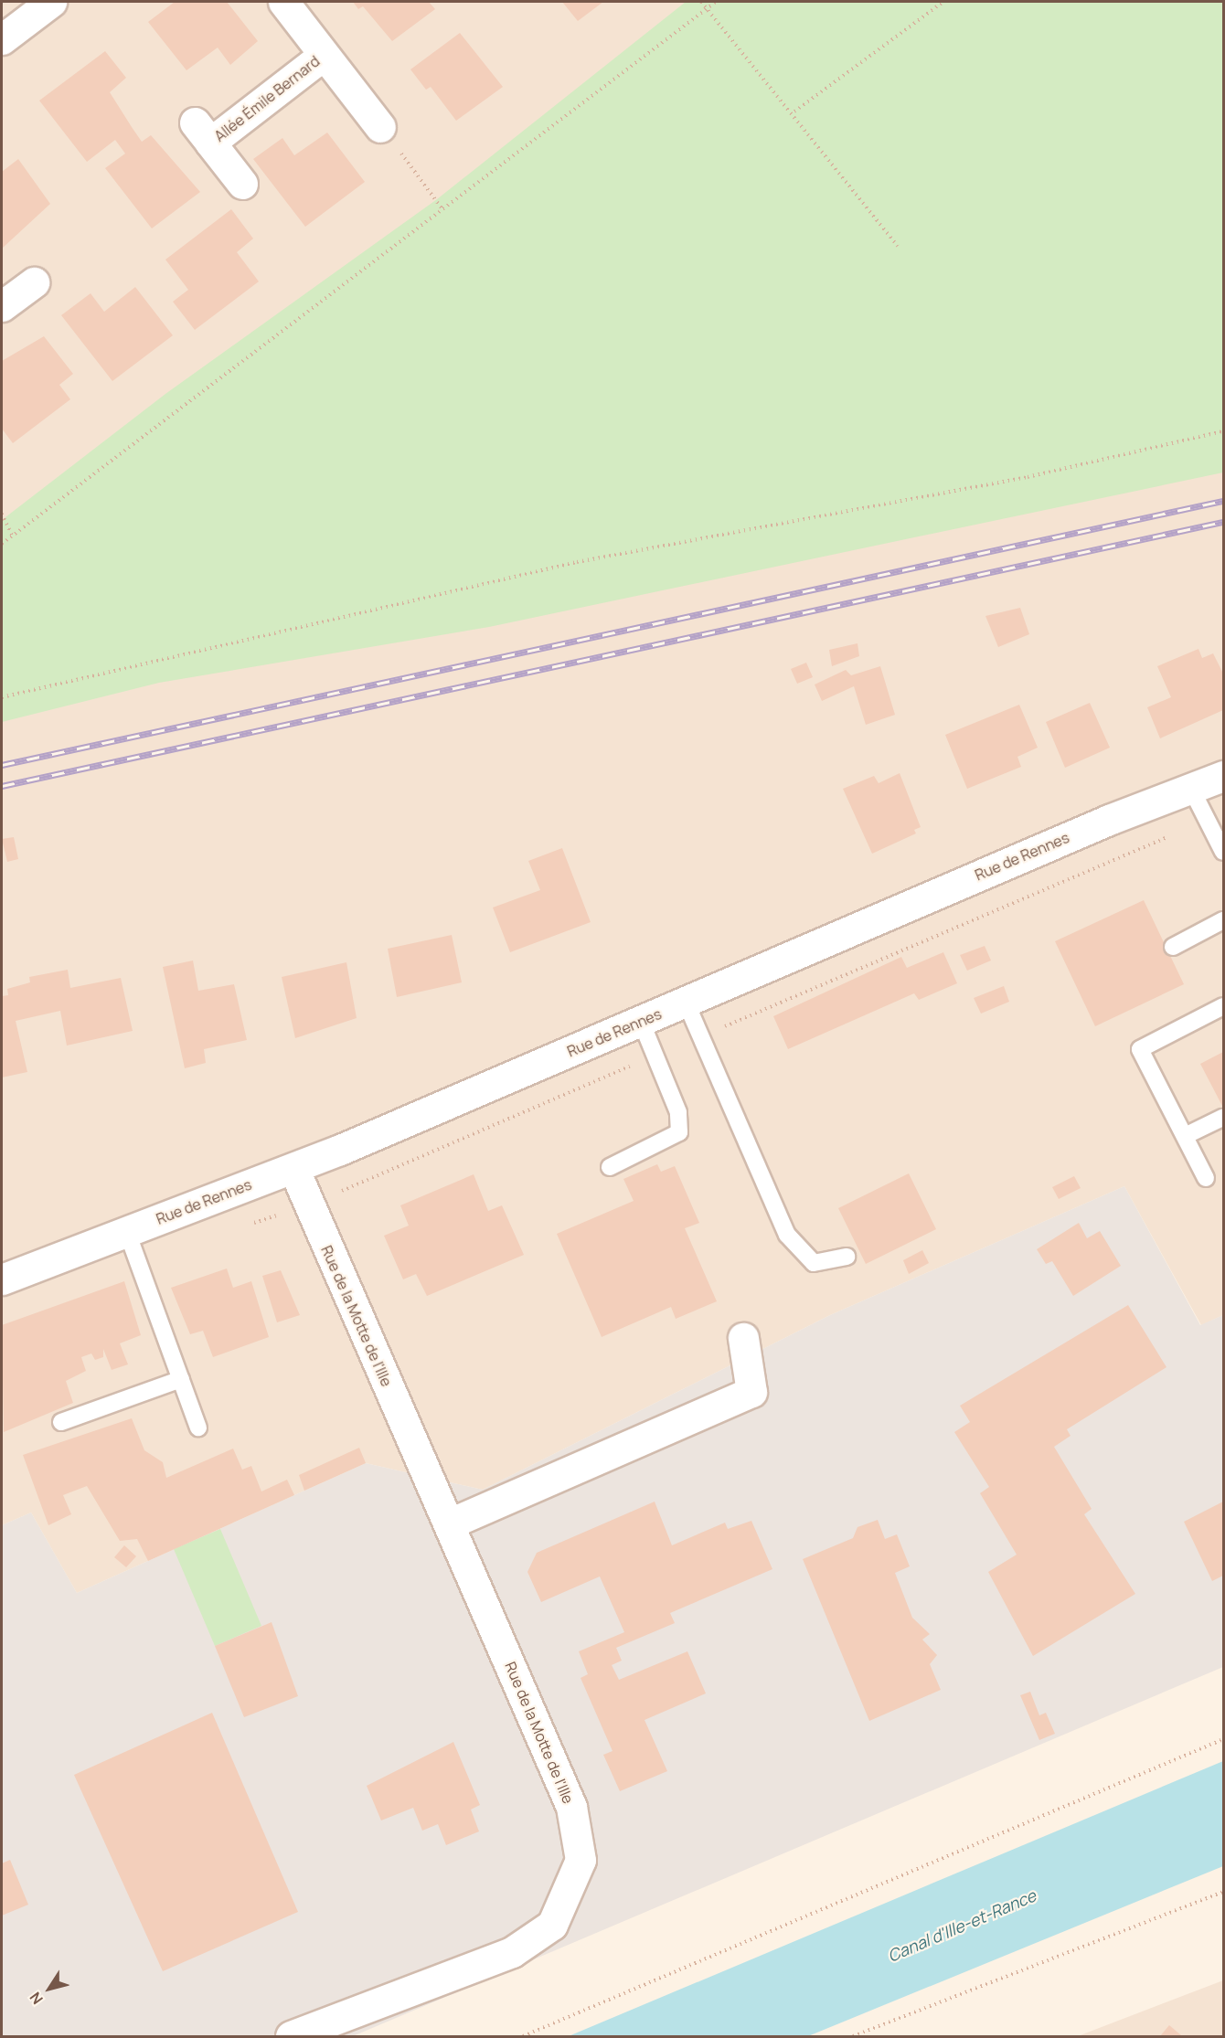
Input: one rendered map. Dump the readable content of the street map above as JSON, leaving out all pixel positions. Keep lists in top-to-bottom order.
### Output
{
  "streets": {
    "street": ["Allée Émile Bernard", "Rue de Rennes", "Rue de la Motte de l'Ille"]
  },
  "crossings": [
    ["Rue de Rennes", "Rue de la Motte de l'Ille"]
  ],
  "water": ["Canal d'Ille-et-Rance"],
  "north": "bottom left"
}
